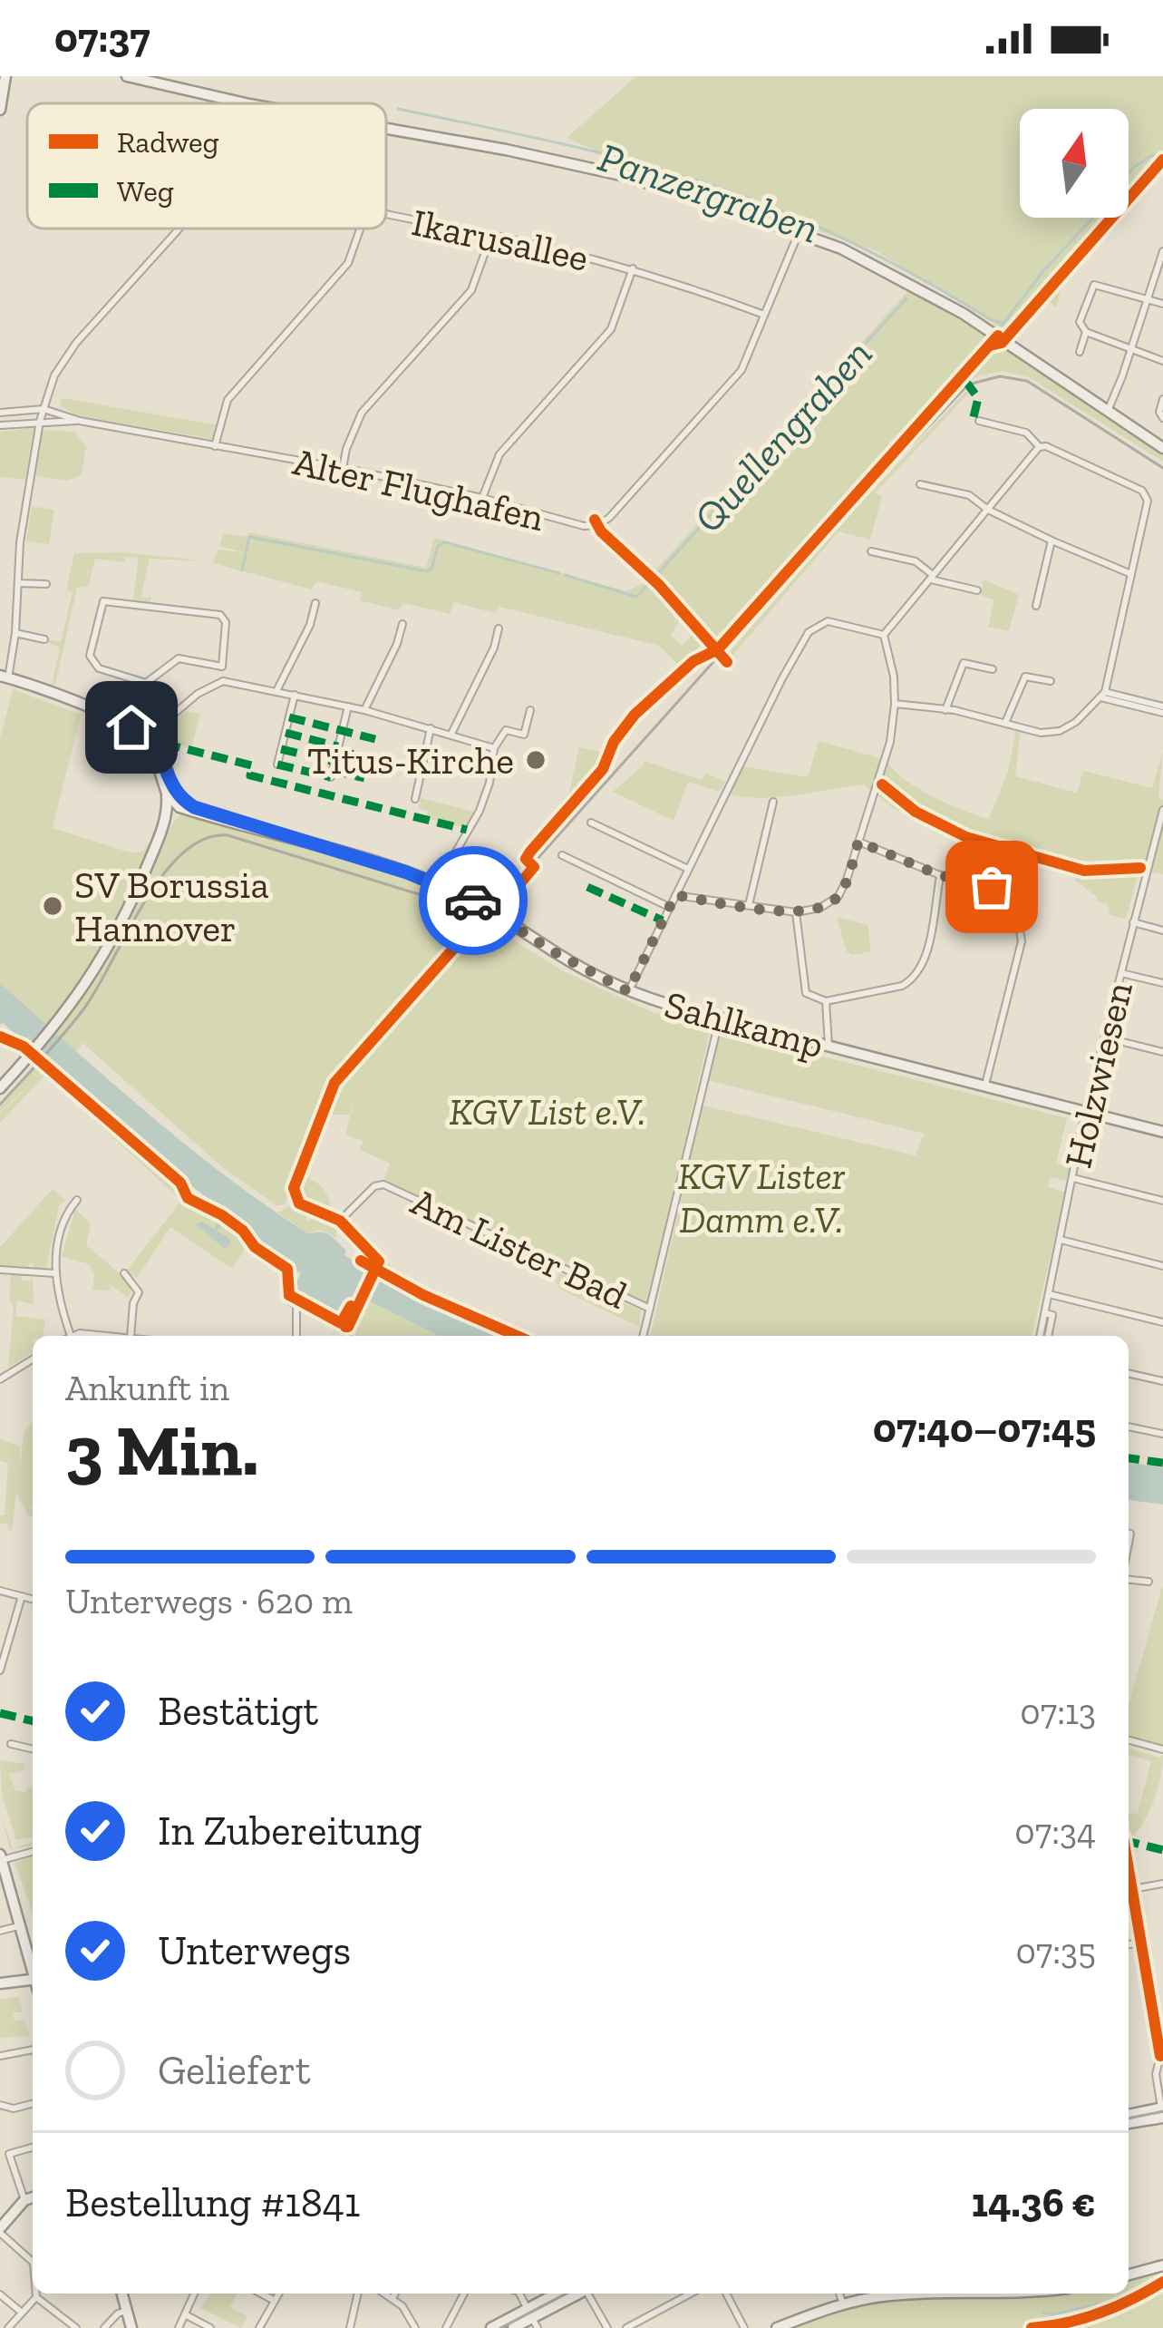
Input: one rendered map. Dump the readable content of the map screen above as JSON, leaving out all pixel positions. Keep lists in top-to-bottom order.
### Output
{
  "streets": {
    "street": [
      "Ikarusallee",
      "Alter Flughafen",
      "Sahlkamp",
      "Holzwiesen",
      "Am Lister Bad"
    ]
  },
  "crossings": [
    ["Ikarusallee", "Alter Flughafen"],
    ["Sahlkamp", "Holzwiesen"],
    ["Sahlkamp", "Am Lister Bad"]
  ],
  "water": ["Panzergraben", "Quellengraben"],
  "parks": ["KGV List e.V.", "KGV Lister Damm e.V."],
  "places": ["Titus-Kirche", "SV Borussia Hannover"],
  "legend": ["Radweg", "Weg"],
  "north": "top",
  "page": {
    "status": "07:37",
    "heading": ["3 Min.", "Ankunft in", "07:40–07:45"],
    "panel": ["Bestellung #1841", "14.36 €"],
    "bar": "Unterwegs · 620 m",
    "list": [
      ["Bestätigt", "07:13"],
      ["In Zubereitung", "07:34"],
      ["Unterwegs", "07:35"],
      "Geliefert"
    ]
  }
}
